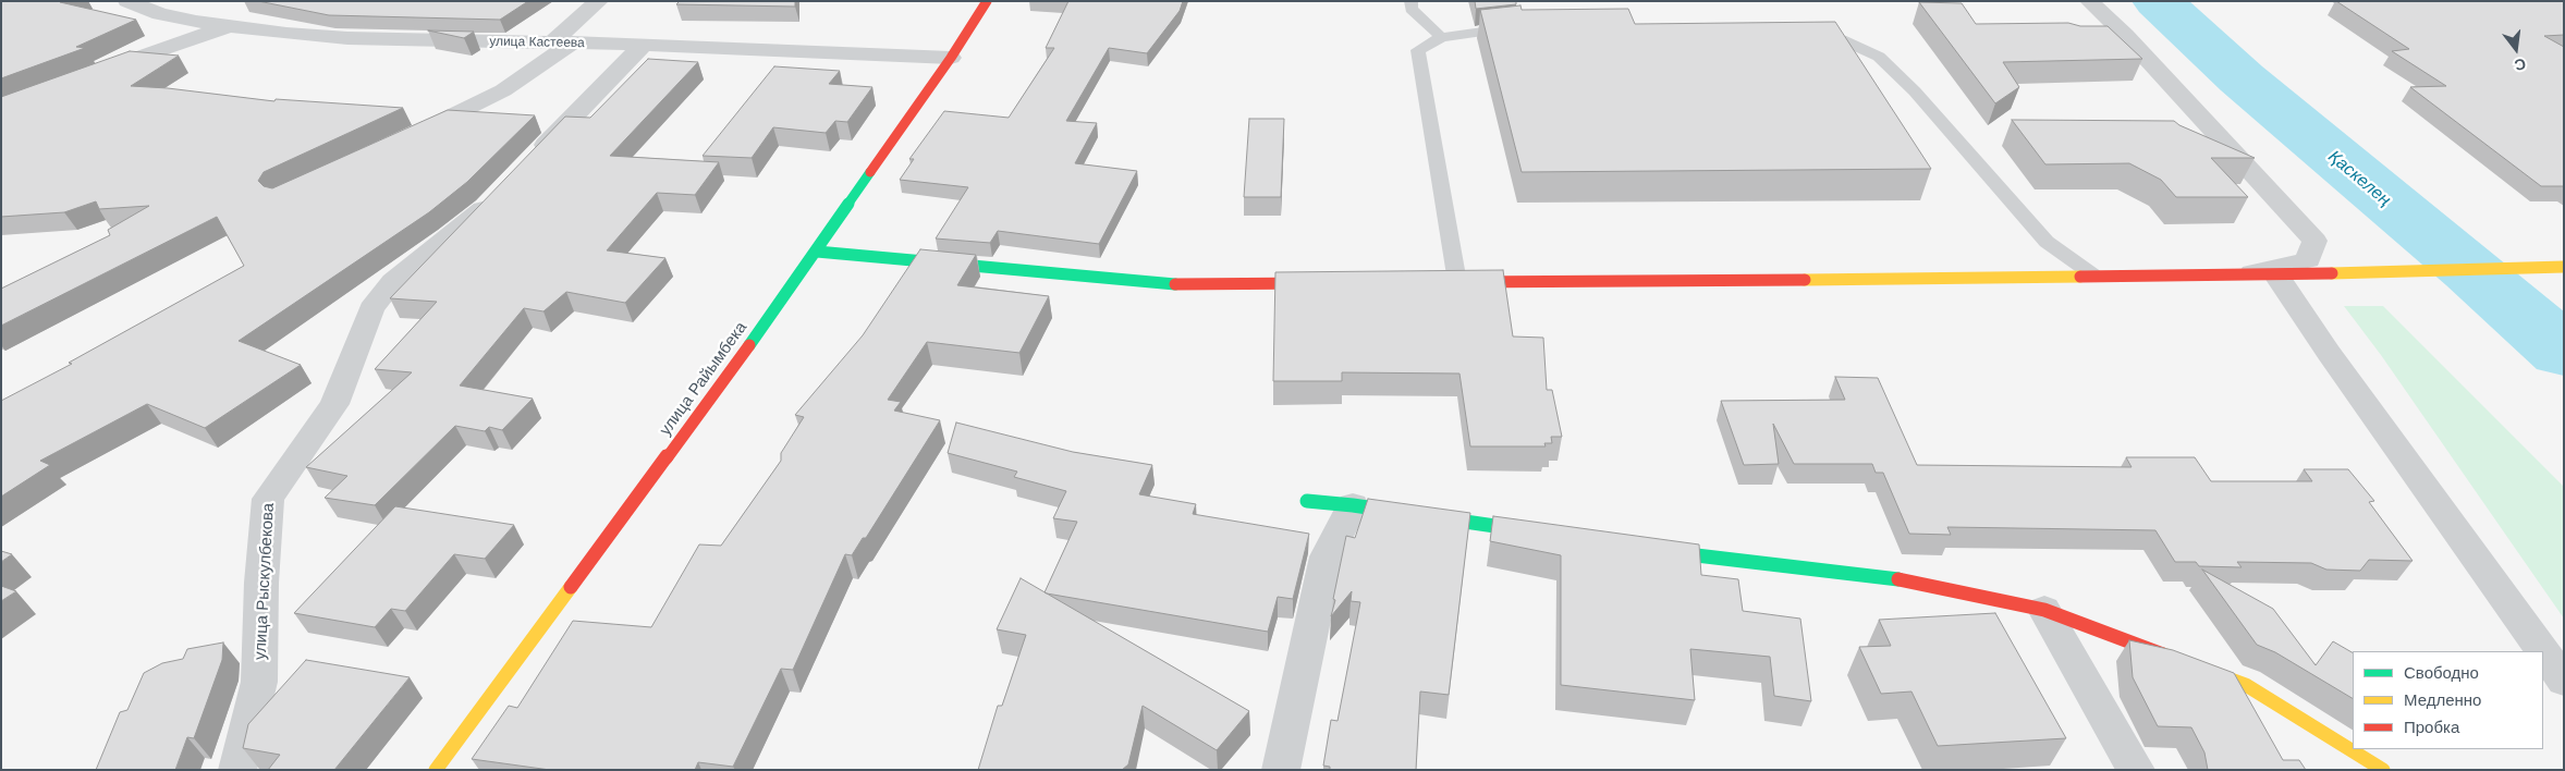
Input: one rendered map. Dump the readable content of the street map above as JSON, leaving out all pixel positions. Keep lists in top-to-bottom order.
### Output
{
  "streets": {
    "street": ["улица Кастеева", "улица Райымбека", "улица Рыскулбекова"]
  },
  "crossings": [
    ["улица Кастеева", "улица Райымбека"]
  ],
  "water": ["Қаскелең"],
  "legend": ["Свободно", "Медленно", "Пробка"],
  "north": "bottom"
}
